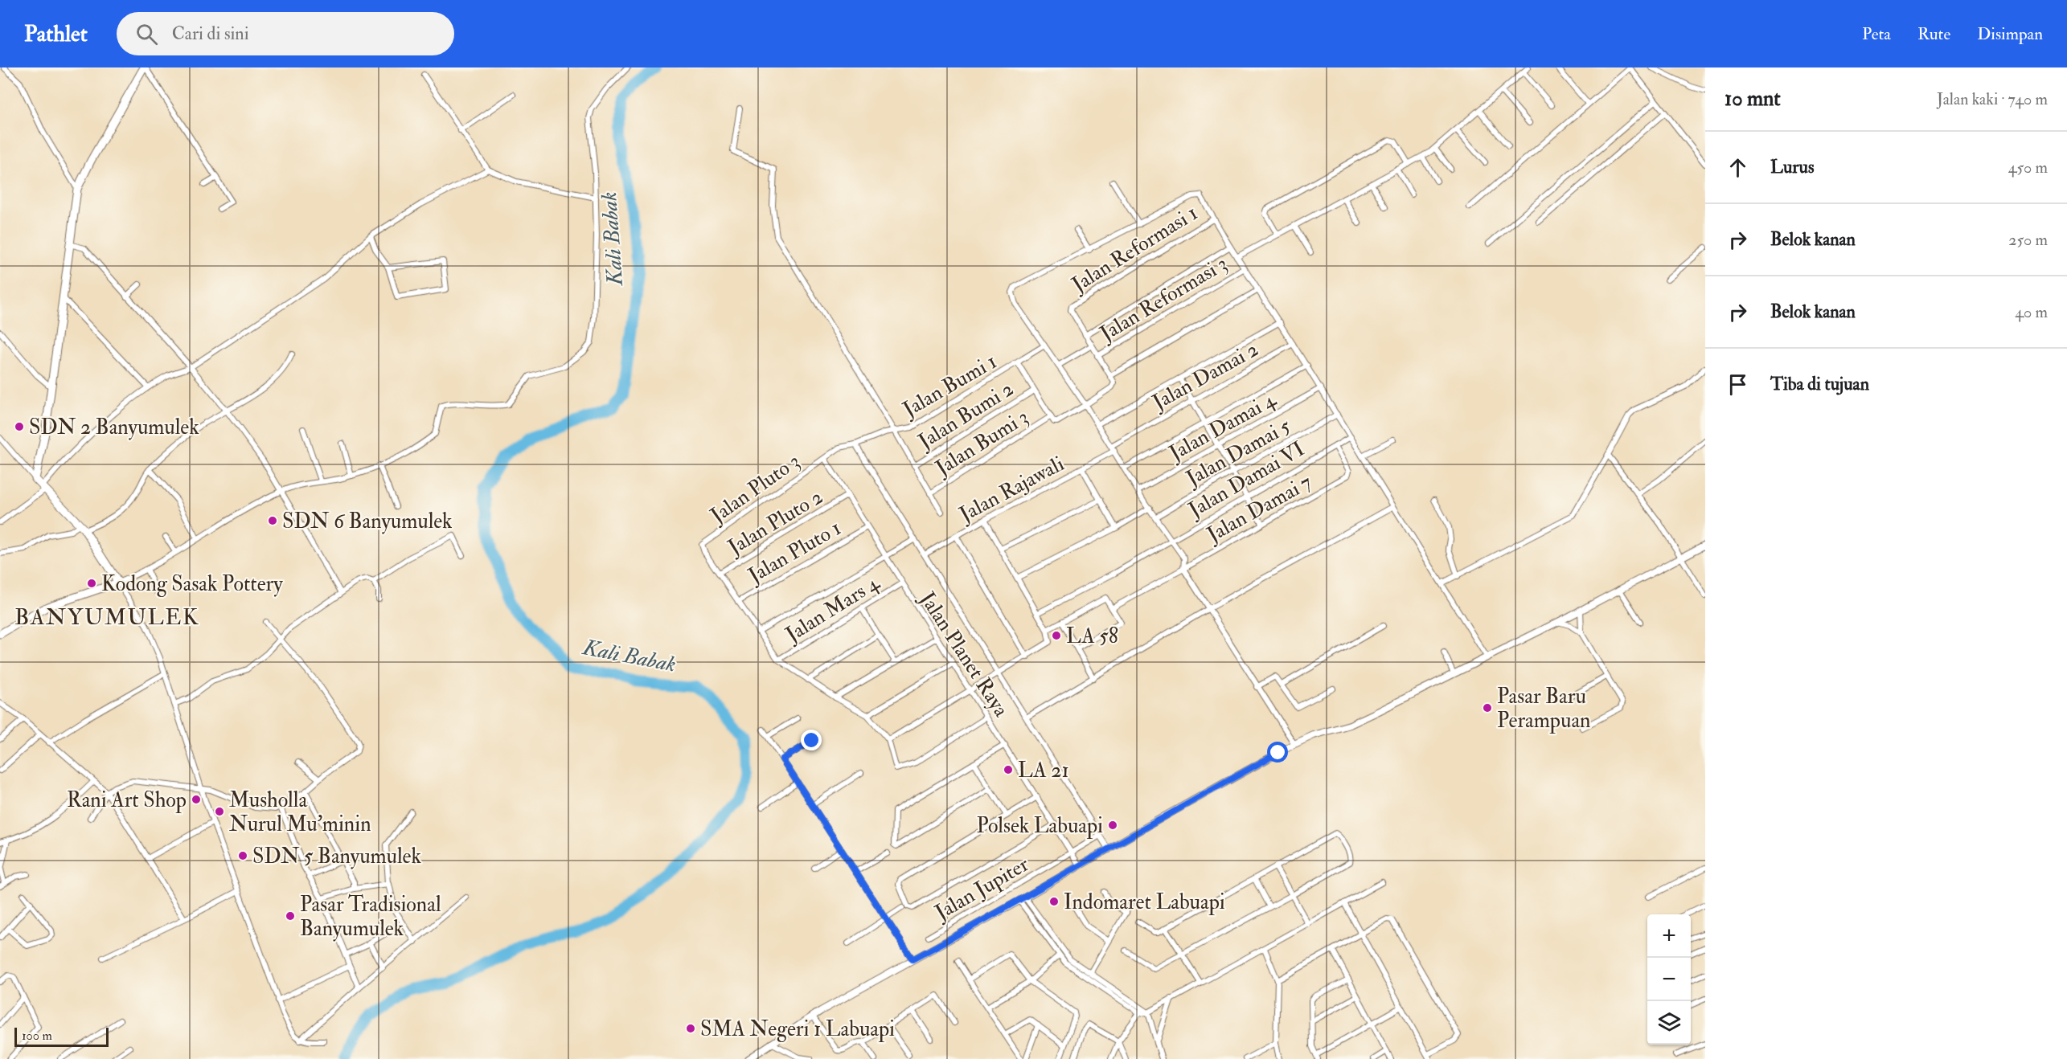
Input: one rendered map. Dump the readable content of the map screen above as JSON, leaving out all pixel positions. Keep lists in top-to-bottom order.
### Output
{
  "streets": {
    "street": [
      "Jalan Reformasi 1",
      "Jalan Reformasi 3",
      "Jalan Damai 2",
      "Jalan Bumi 1",
      "Jalan Bumi 2",
      "Jalan Damai 4",
      "Jalan Bumi 3",
      "Jalan Damai 5",
      "Jalan Damai VI",
      "Jalan Pluto 3",
      "Jalan Rajawali",
      "Jalan Damai 7",
      "Jalan Pluto 2",
      "Jalan Pluto 1",
      "Jalan Mars 4",
      "Jalan Planet Raya",
      "Jalan Jupiter"
    ]
  },
  "crossings": [
    ["Jalan Reformasi 1", "Jalan Reformasi 3"],
    ["Jalan Damai 2", "Jalan Rajawali"],
    ["Jalan Bumi 1", "Jalan Pluto 3"],
    ["Jalan Bumi 1", "Jalan Planet Raya"],
    ["Jalan Damai VI", "Jalan Damai 7"],
    ["Jalan Pluto 3", "Jalan Pluto 2"],
    ["Jalan Pluto 3", "Jalan Planet Raya"],
    ["Jalan Rajawali", "Jalan Planet Raya"],
    ["Jalan Pluto 2", "Jalan Planet Raya"],
    ["Jalan Pluto 1", "Jalan Planet Raya"],
    ["Jalan Mars 4", "Jalan Planet Raya"],
    ["Jalan Planet Raya", "Jalan Jupiter"]
  ],
  "districts": ["BANYUMULEK"],
  "water": ["Kali Babak"],
  "places": [
    "SDN 2 Banyumulek",
    "SDN 6 Banyumulek",
    "Kodong Sasak Pottery",
    "LA 58",
    "Pasar Baru Perampuan",
    "LA 21",
    "Rani Art Shop",
    "Musholla Nurul Mu'minin",
    "Polsek Labuapi",
    "SDN 5 Banyumulek",
    "Indomaret Labuapi",
    "Pasar Tradisional Banyumulek",
    "SMA Negeri 1 Labuapi"
  ],
  "scale_bar": "100 m",
  "page": {
    "header": "Pathlet",
    "search": "Cari di sini",
    "nav": ["Peta", "Rute", "Disimpan"],
    "heading": ["10 mnt", "Jalan kaki · 740 m"],
    "list": [
      ["Lurus", "450 m"],
      ["Belok kanan", "250 m"],
      ["Belok kanan", "40 m"],
      "Tiba di tujuan"
    ],
    "map_buttons": ["+", "−"],
    "scale": "100 m"
  }
}
